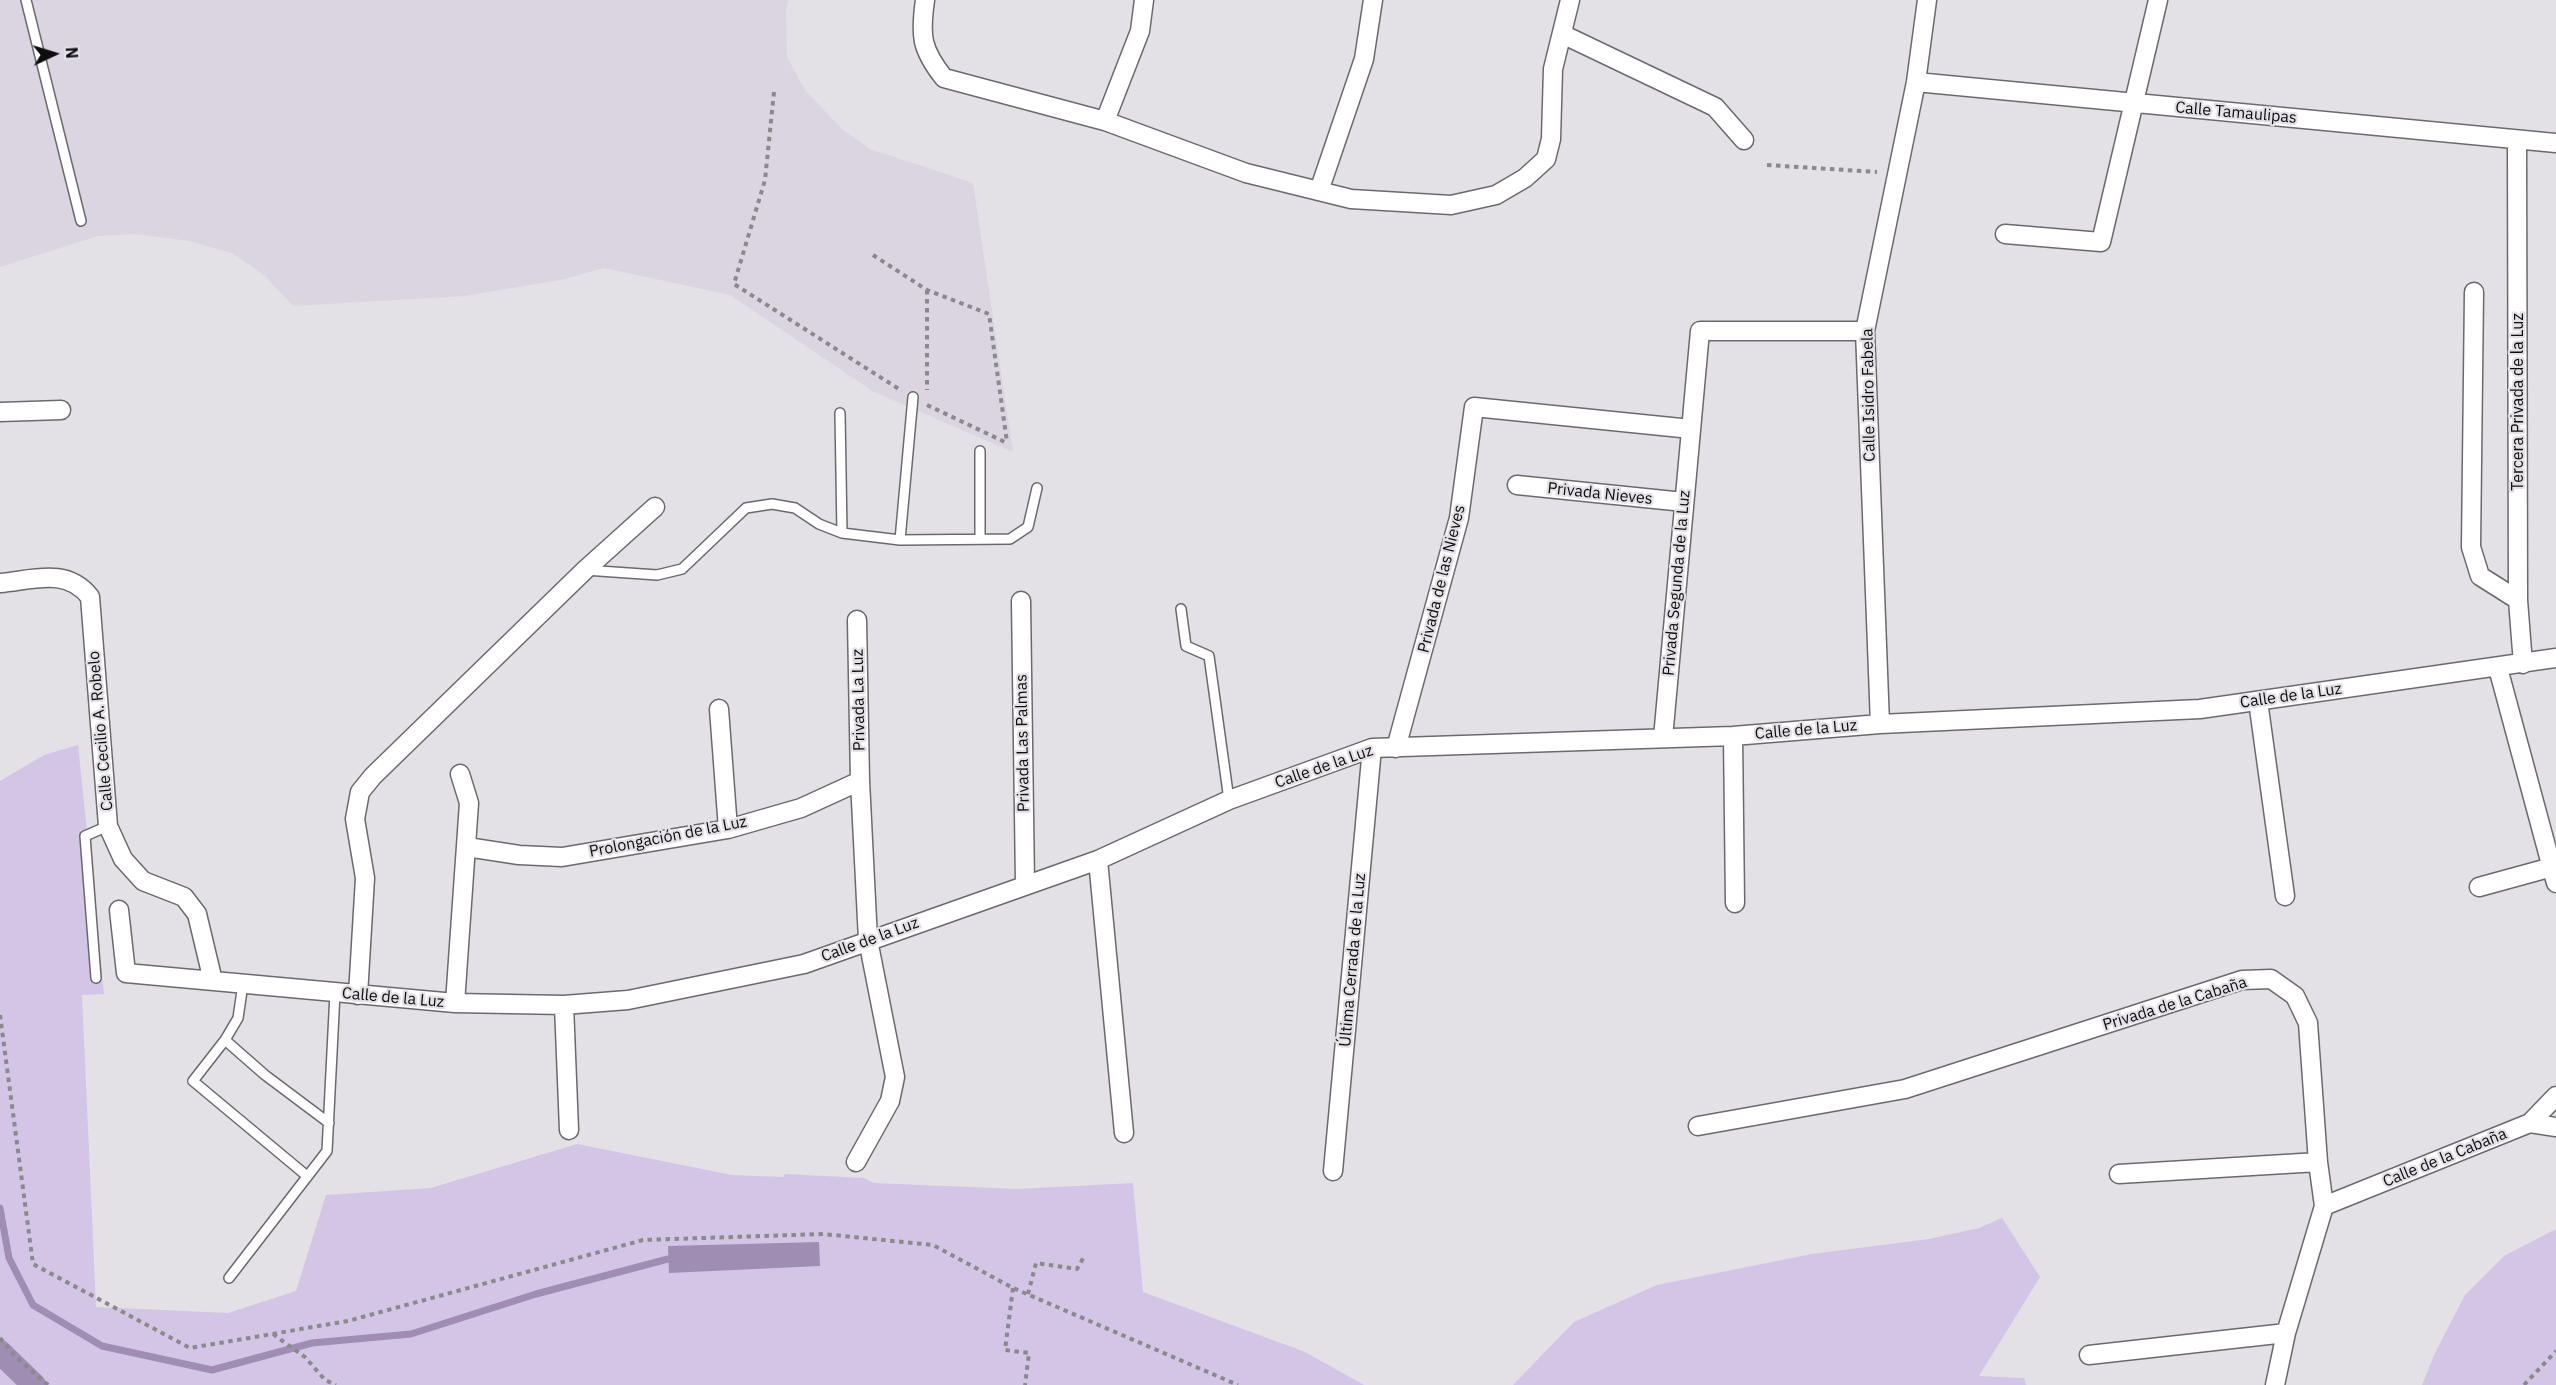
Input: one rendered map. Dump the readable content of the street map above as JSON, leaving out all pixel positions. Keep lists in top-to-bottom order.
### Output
{
  "streets": {
    "street": [
      "Calle Tamaulipas",
      "Calle Isidro Fabela",
      "Tercera Privada de la Luz",
      "Privada Nieves",
      "Privada de las Nieves",
      "Privada Segunda de la Luz",
      "Calle de la Luz",
      "Privada La Luz",
      "Calle Cecilio A. Robelo",
      "Privada Las Palmas",
      "Prolongación de la Luz",
      "Última Cerrada de la Luz",
      "Privada de la Cabaña",
      "Calle de la Cabaña"
    ]
  },
  "crossings": [
    ["Calle Tamaulipas", "Calle Isidro Fabela"],
    ["Calle Tamaulipas", "Tercera Privada de la Luz"],
    ["Calle Isidro Fabela", "Privada Segunda de la Luz"],
    ["Calle Isidro Fabela", "Calle de la Luz"],
    ["Tercera Privada de la Luz", "Calle de la Luz"],
    ["Privada Nieves", "Privada Segunda de la Luz"],
    ["Privada de las Nieves", "Privada Segunda de la Luz"],
    ["Privada de las Nieves", "Calle de la Luz"],
    ["Privada Segunda de la Luz", "Calle de la Luz"],
    ["Calle de la Luz", "Calle Cecilio A. Robelo"],
    ["Calle de la Luz", "Privada Las Palmas"],
    ["Calle de la Luz", "Última Cerrada de la Luz"],
    ["Privada La Luz", "Prolongación de la Luz"],
    ["Privada de la Cabaña", "Calle de la Cabaña"]
  ],
  "north": "right"
}
